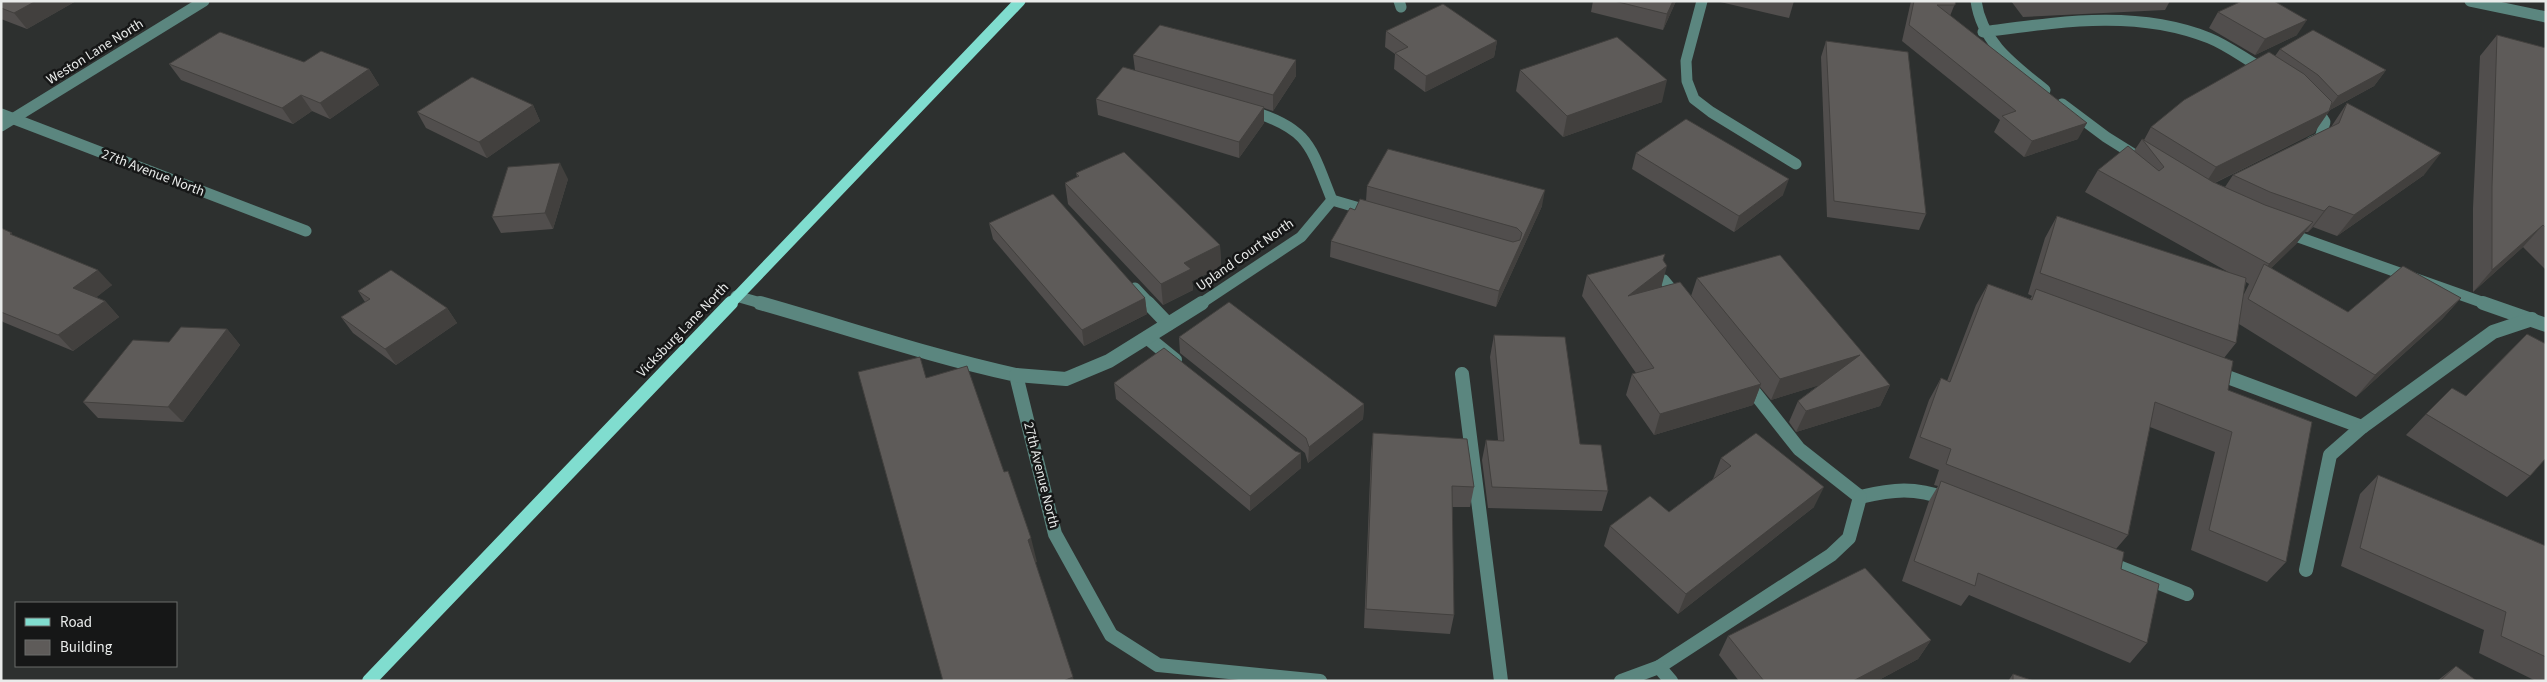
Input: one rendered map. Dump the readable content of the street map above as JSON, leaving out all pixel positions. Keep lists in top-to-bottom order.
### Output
{
  "streets": {
    "main road": ["Vicksburg Lane North"],
    "street": ["Weston Lane North", "27th Avenue North", "Upland Court North"]
  },
  "crossings": [
    ["Weston Lane North", "27th Avenue North"],
    ["27th Avenue North", "Upland Court North"]
  ],
  "legend": ["Road", "Building"]
}
